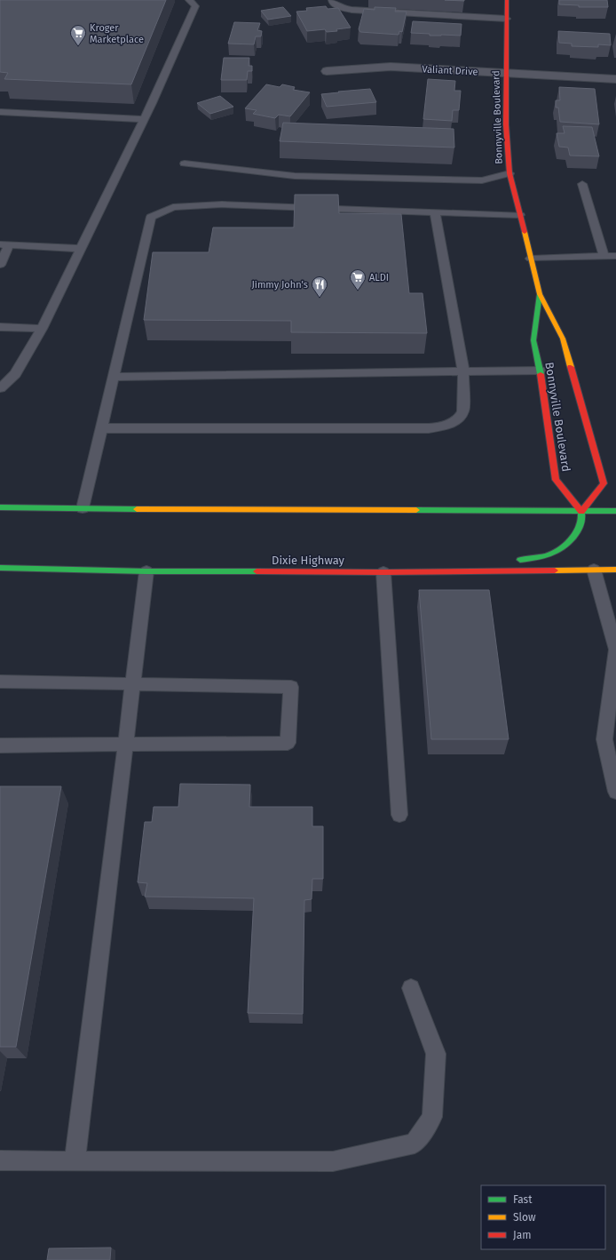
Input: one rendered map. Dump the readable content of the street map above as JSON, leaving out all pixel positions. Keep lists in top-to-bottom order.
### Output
{
  "streets": {
    "street": ["Valiant Drive", "Bonnyville Boulevard", "Dixie Highway"]
  },
  "crossings": [
    ["Valiant Drive", "Bonnyville Boulevard"]
  ],
  "places": {
    "supermarket": ["Kroger Marketplace", "ALDI"],
    "restaurant": ["Jimmy John's"]
  },
  "legend": ["Fast", "Slow", "Jam"]
}
